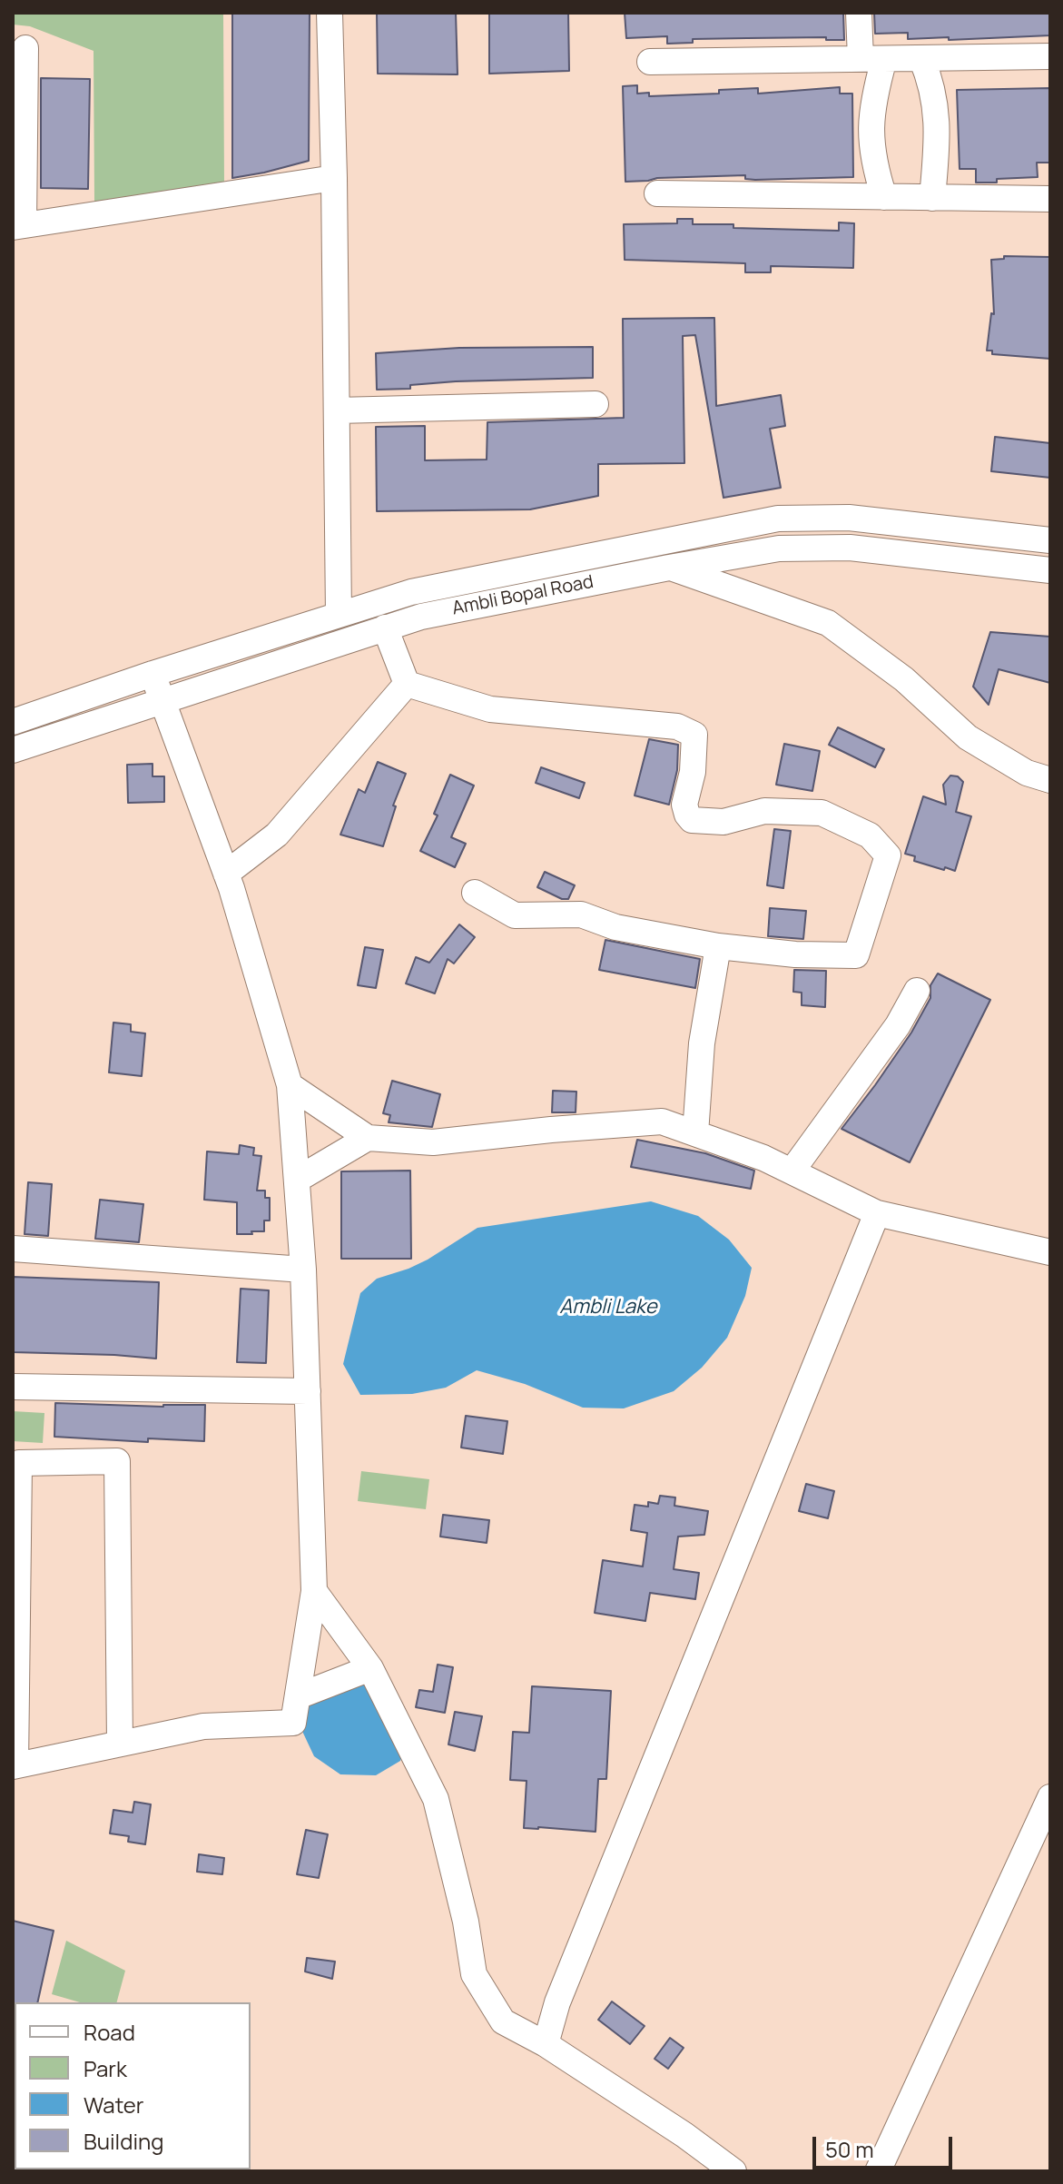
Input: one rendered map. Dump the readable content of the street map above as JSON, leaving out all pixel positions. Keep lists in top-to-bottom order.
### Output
{
  "streets": {
    "street": ["Ambli Bopal Road"]
  },
  "water": ["Ambli Lake"],
  "legend": [
    "Road",
    "Park",
    "Water",
    "Building"
  ],
  "scale_bar": "50 m"
}
